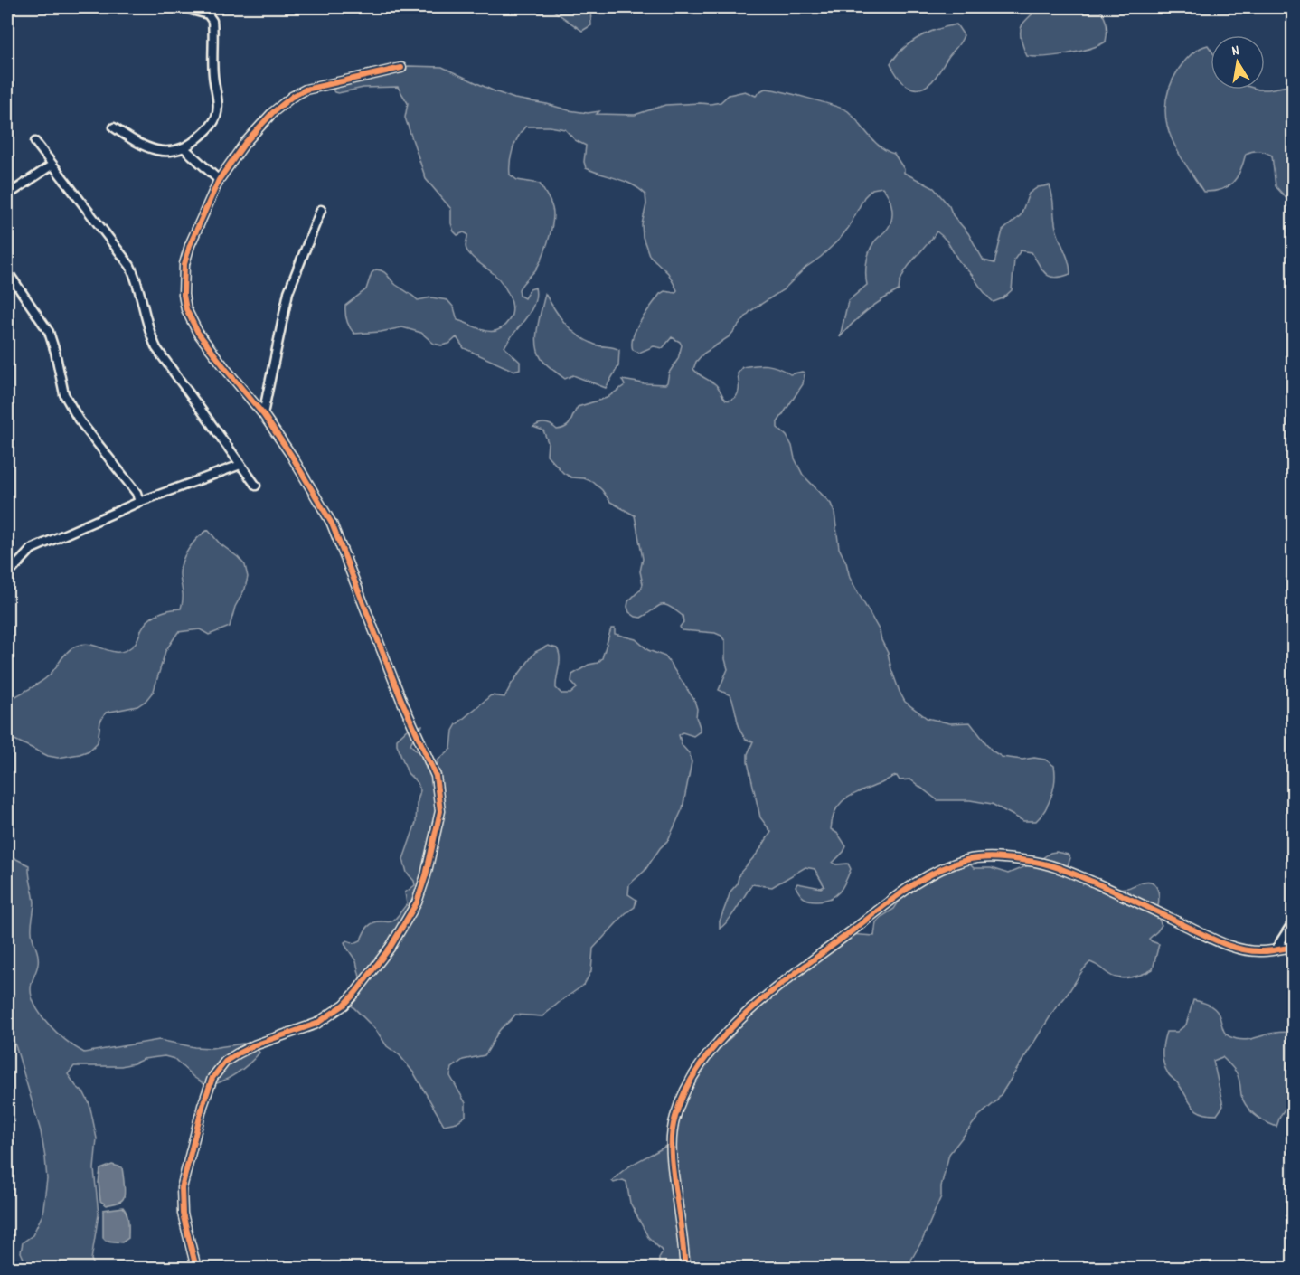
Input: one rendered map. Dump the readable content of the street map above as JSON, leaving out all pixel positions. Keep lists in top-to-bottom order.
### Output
{
  "north": "top"
}
